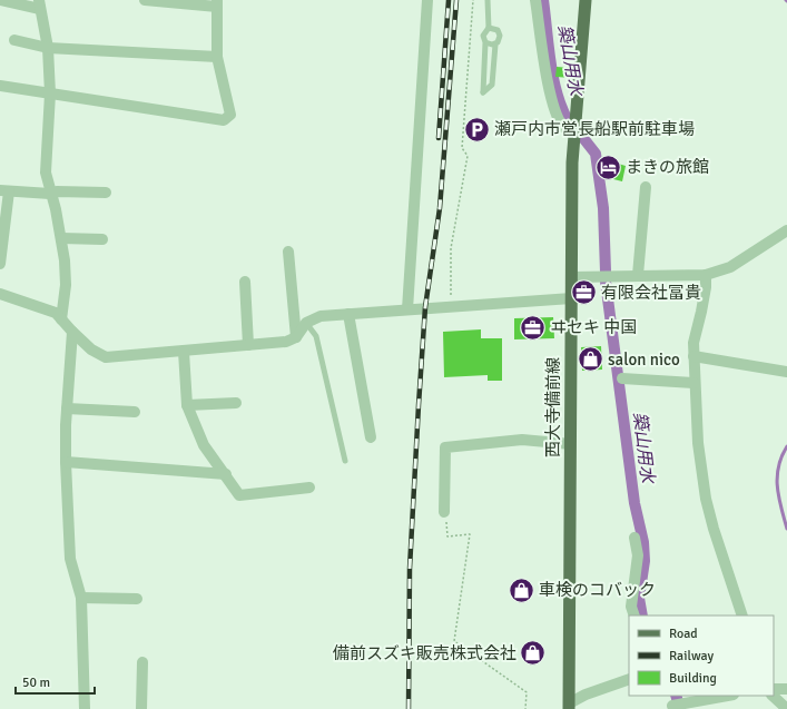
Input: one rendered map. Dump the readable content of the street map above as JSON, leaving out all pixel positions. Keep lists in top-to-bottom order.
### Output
{
  "streets": {
    "main road": ["西大寺備前線"]
  },
  "water": ["築山用水"],
  "places": {
    "parking": ["瀬戸内市営長船駅前駐車場"],
    "hotel": ["まきの旅館"],
    "office": ["有限会社冨貴", "ヰセキ 中国"],
    "shop": ["salon nico", "車検のコバック", "備前スズキ販売株式会社"]
  },
  "legend": ["Road", "Railway", "Building"],
  "scale_bar": "50 m"
}
